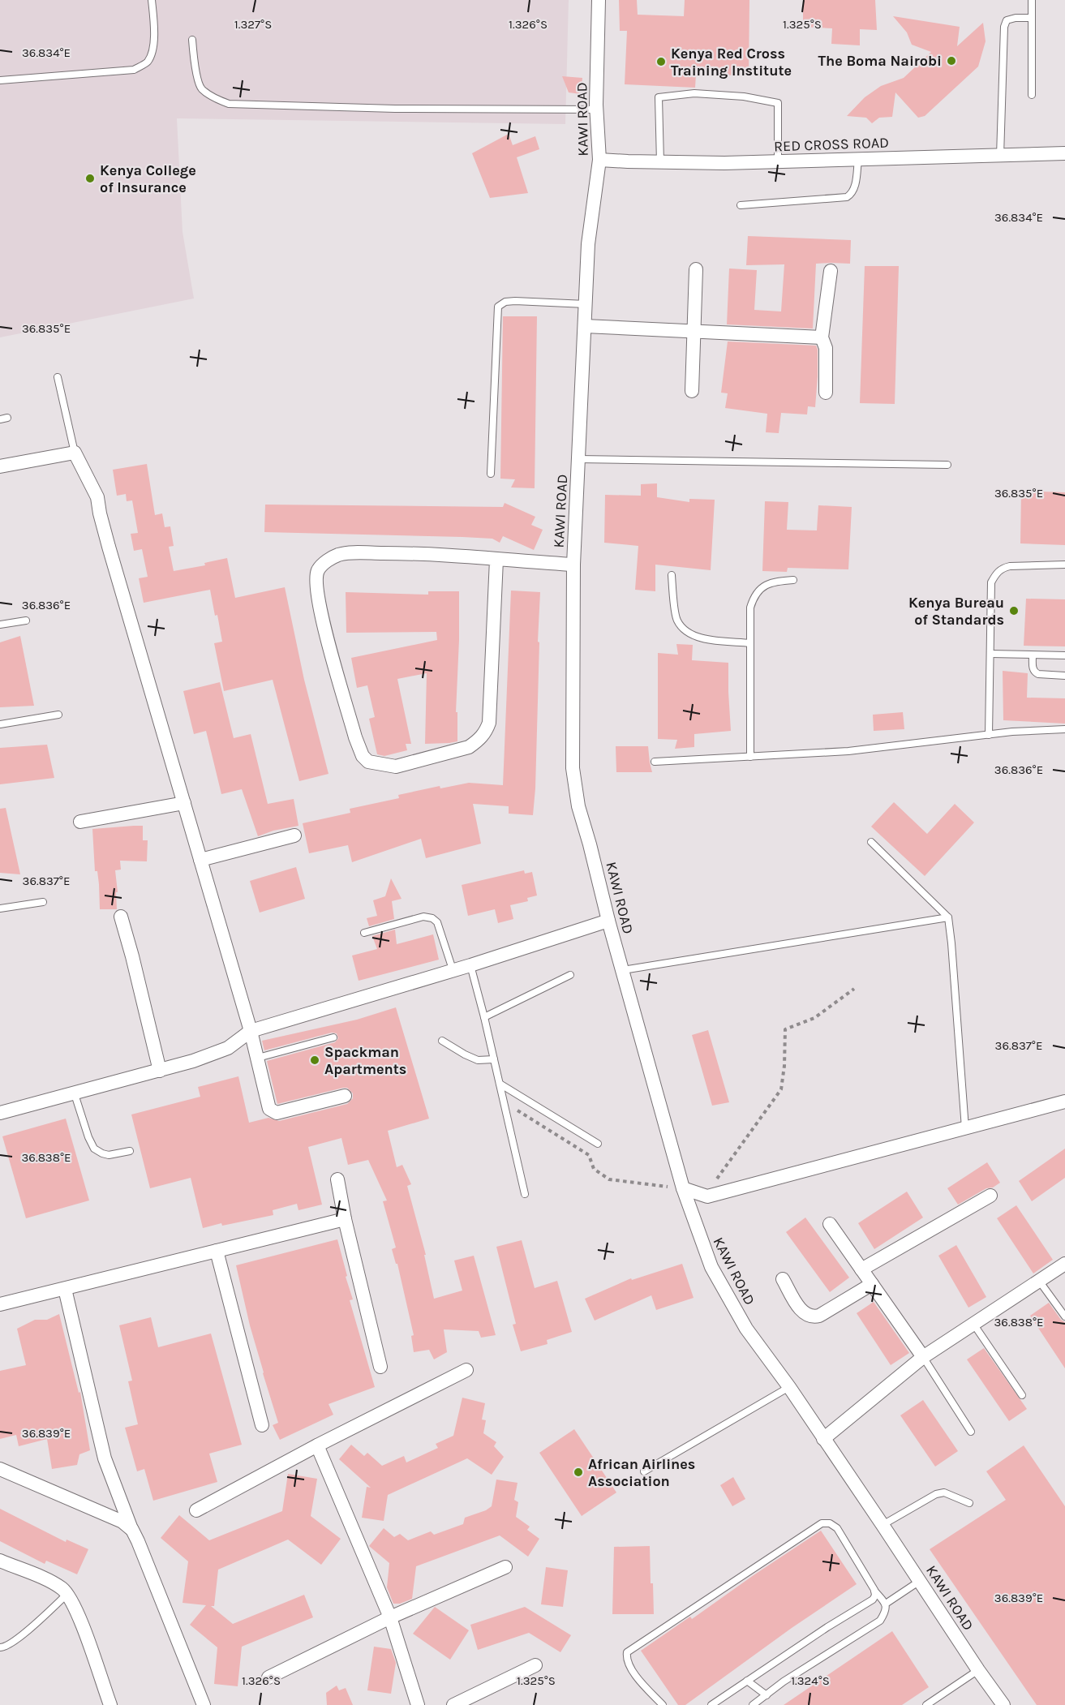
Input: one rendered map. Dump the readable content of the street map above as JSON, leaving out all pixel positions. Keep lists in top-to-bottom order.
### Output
{
  "streets": {
    "street": ["KAWI ROAD", "RED CROSS ROAD"]
  },
  "crossings": [
    ["KAWI ROAD", "RED CROSS ROAD"]
  ],
  "places": [
    "The Boma Nairobi",
    "Kenya Red Cross Training Institute",
    "Kenya College of Insurance",
    "Kenya Bureau of Standards",
    "Spackman Apartments",
    "African Airlines Association"
  ],
  "coordinates": [
    "1.326°S",
    "1.325°S",
    "1.327°S",
    "36.834°E",
    "36.835°E",
    "36.836°E",
    "36.837°E",
    "36.838°E",
    "36.839°E",
    "1.324°S"
  ]
}
